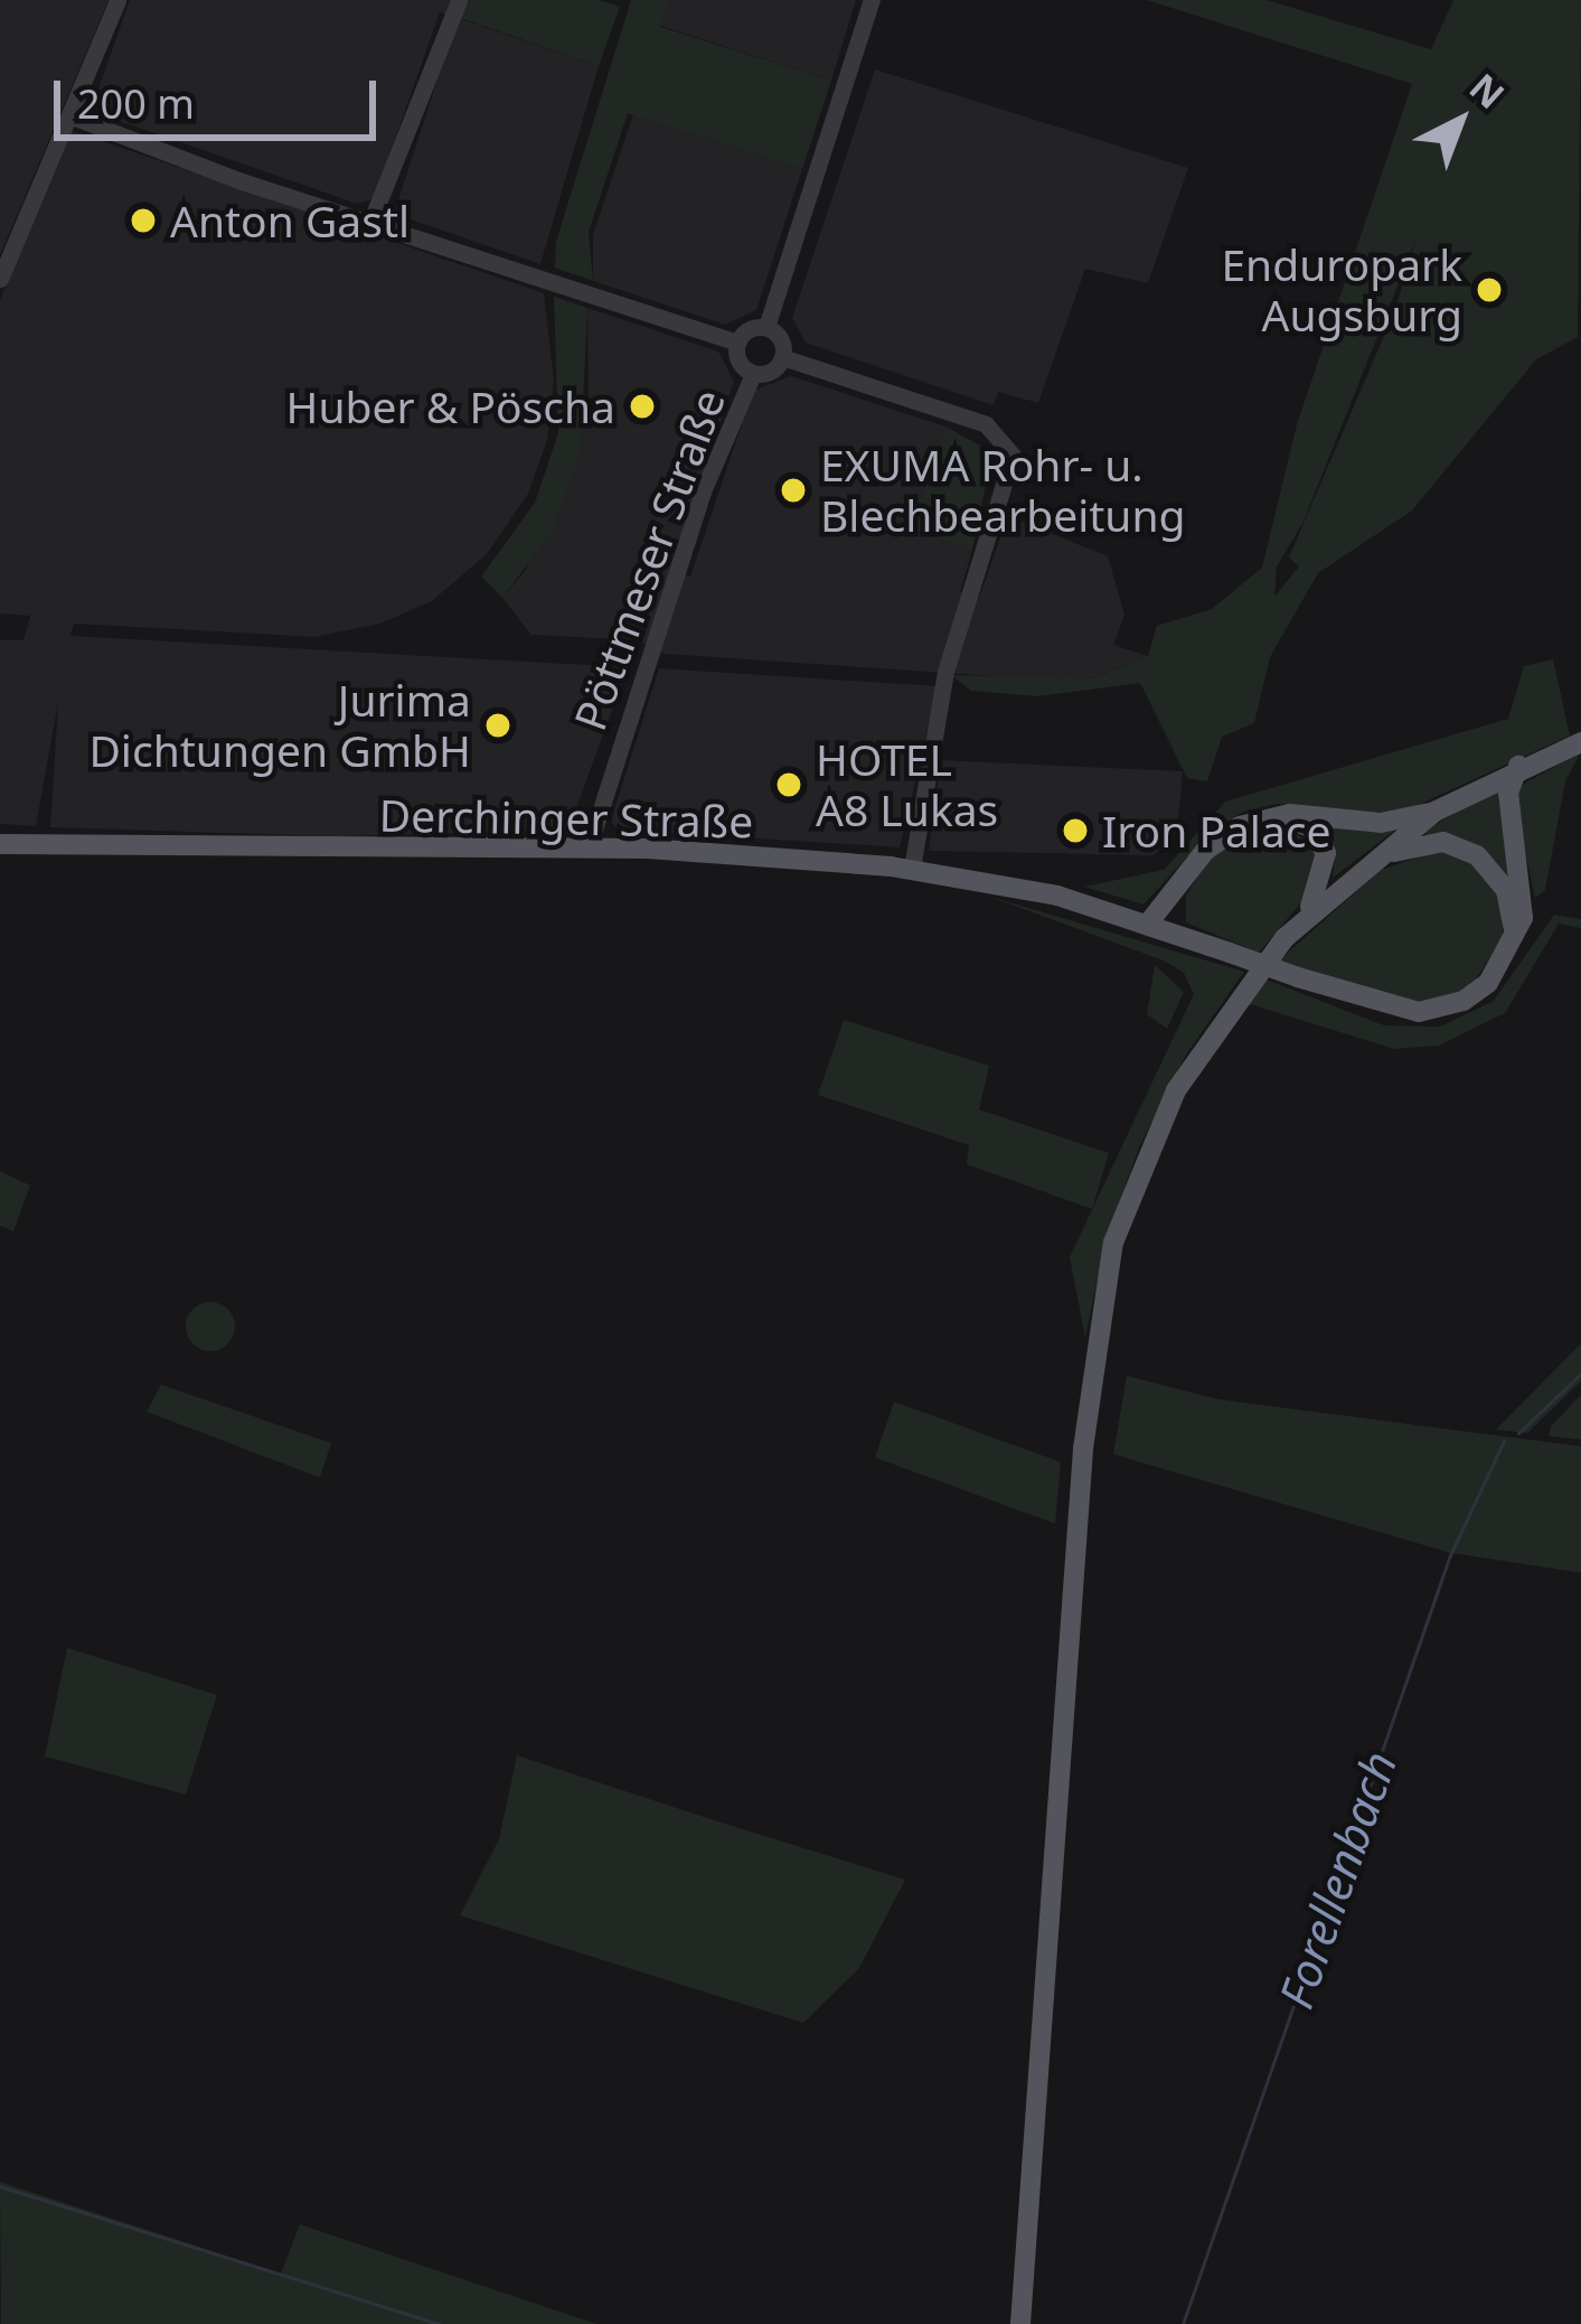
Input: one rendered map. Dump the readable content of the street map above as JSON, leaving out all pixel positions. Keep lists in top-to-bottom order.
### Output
{
  "streets": {
    "main road": ["Derchinger Straße"],
    "street": ["Pöttmeser Straße"]
  },
  "crossings": [
    ["Pöttmeser Straße", "Derchinger Straße"]
  ],
  "water": ["Forellenbach"],
  "places": [
    "Anton Gastl",
    "Enduropark Augsburg",
    "Huber & Pöscha",
    "EXUMA Rohr- u. Blechbearbeitung",
    "Jurima Dichtungen GmbH",
    "HOTEL A8 Lukas",
    "Iron Palace"
  ],
  "scale_bar": "200 m",
  "north": "top right"
}
